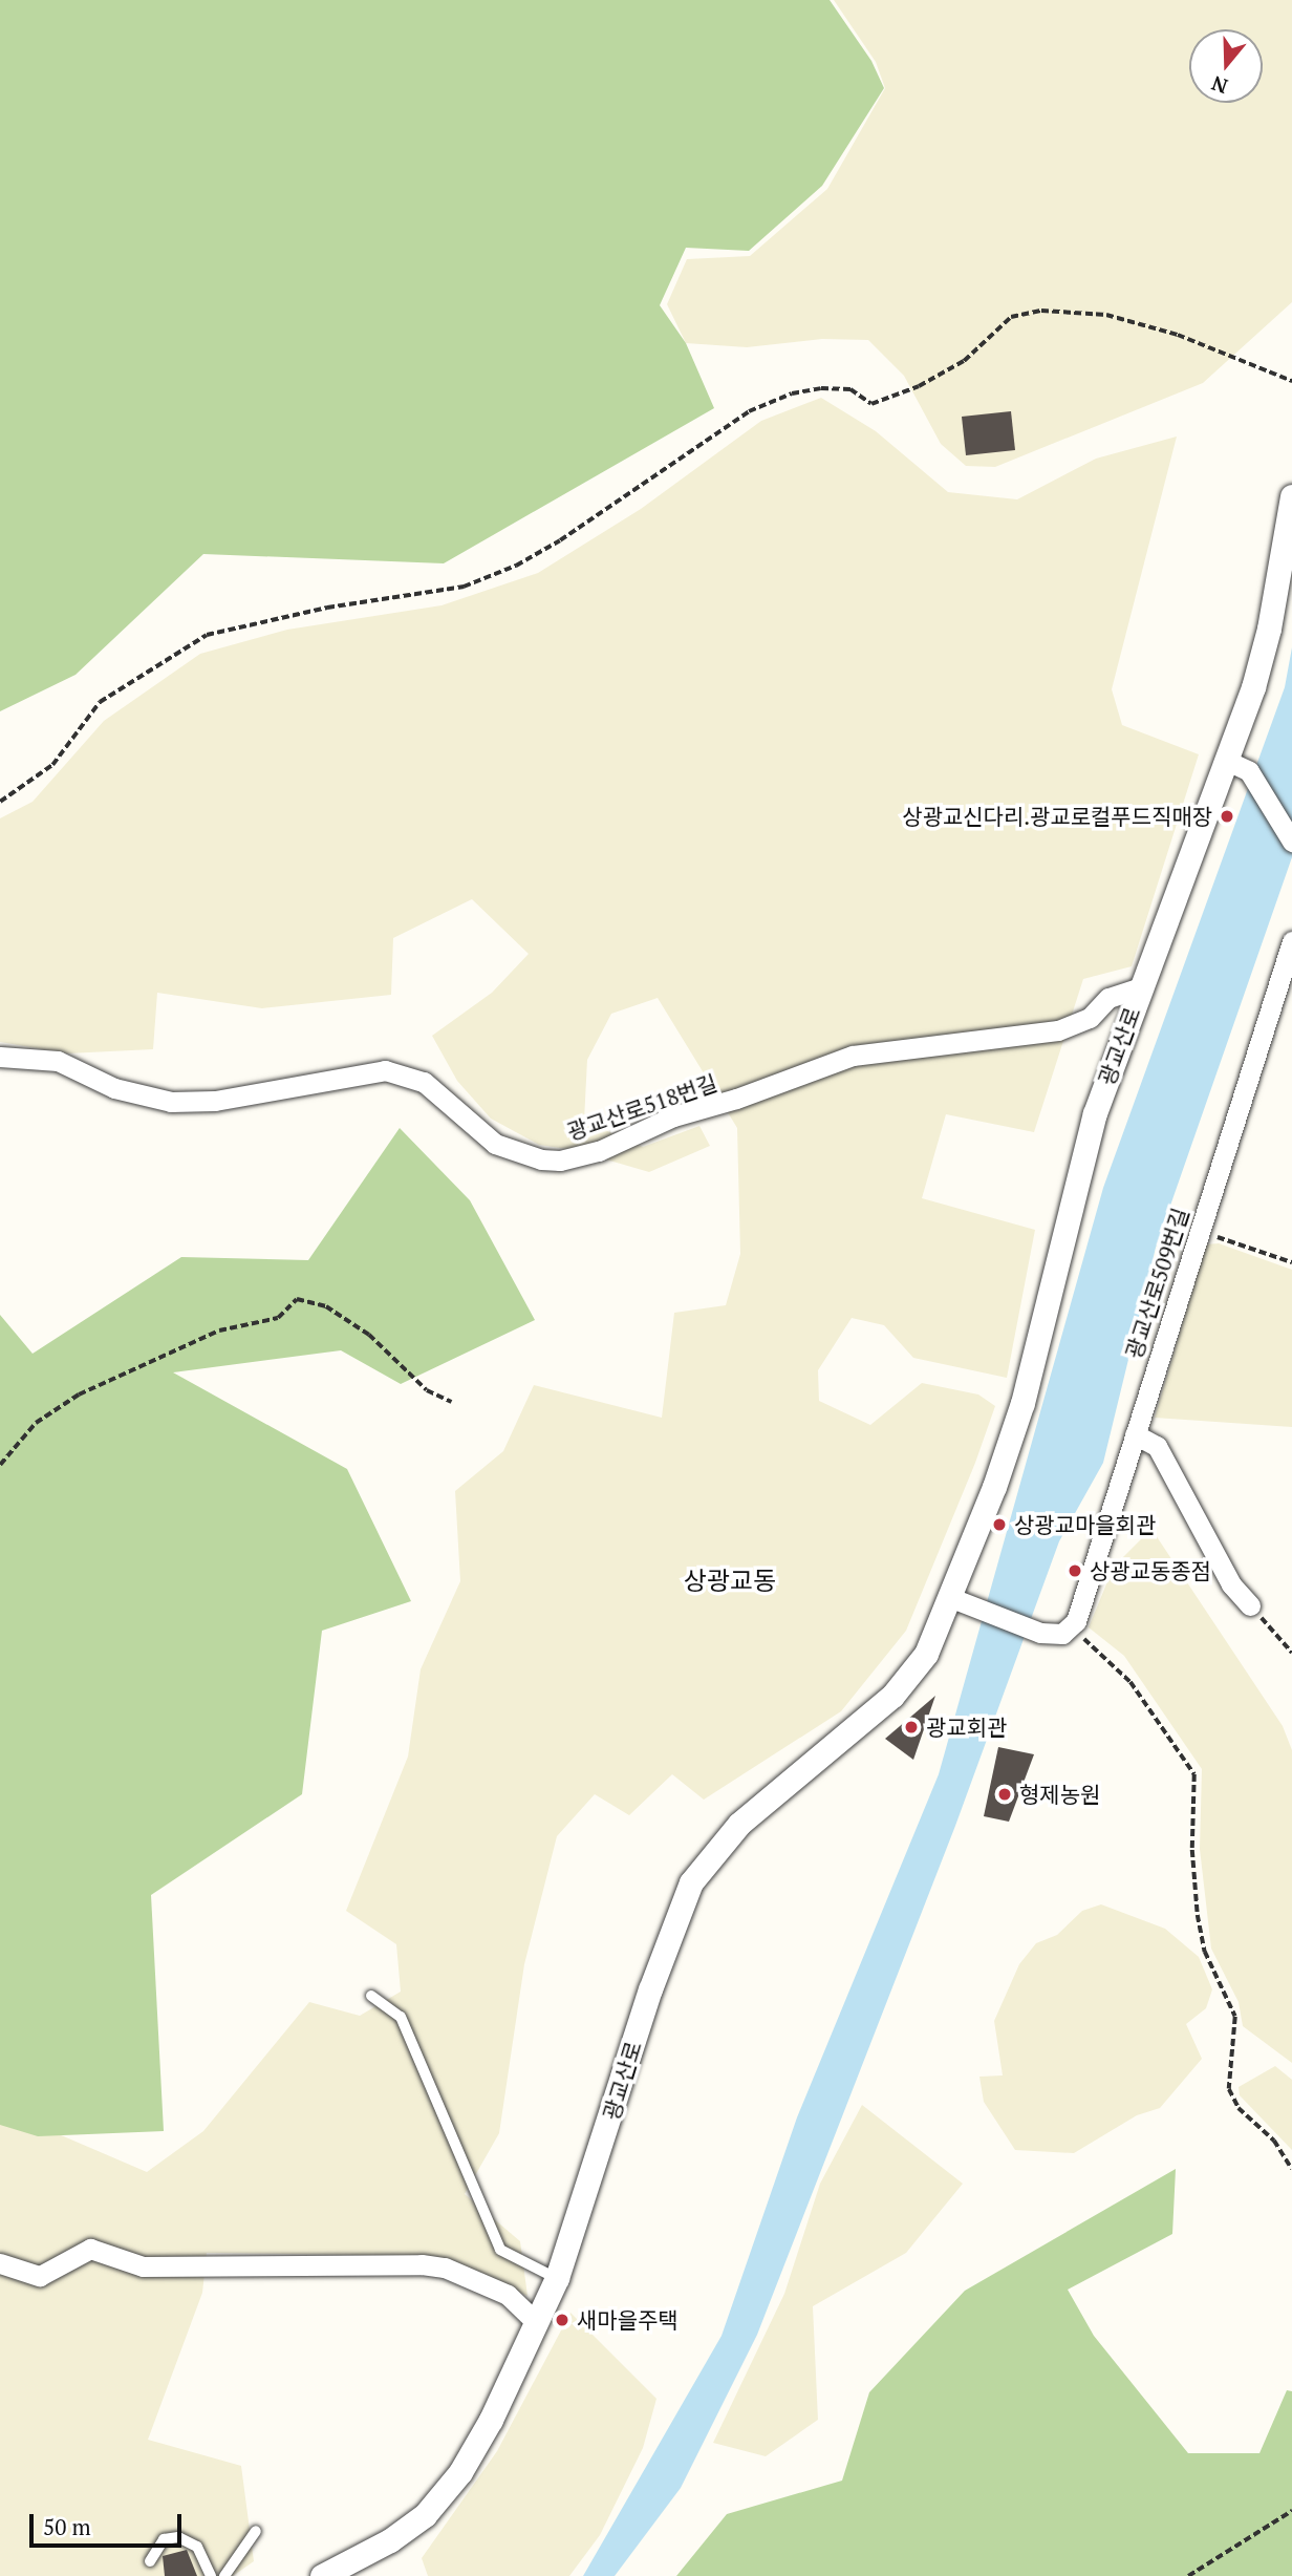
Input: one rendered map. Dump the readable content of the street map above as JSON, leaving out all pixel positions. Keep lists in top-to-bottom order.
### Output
{
  "streets": {
    "street": ["광교산로", "광교산로518번길", "광교산로509번길"]
  },
  "crossings": [
    ["광교산로", "광교산로518번길"]
  ],
  "districts": ["상광교동"],
  "places": [
    "상광교신다리.광교로컬푸드직매장",
    "상광교마을회관",
    "상광교동종점",
    "광교회관",
    "형제농원",
    "새마을주택"
  ],
  "scale_bar": "50 m",
  "north": "bottom"
}
